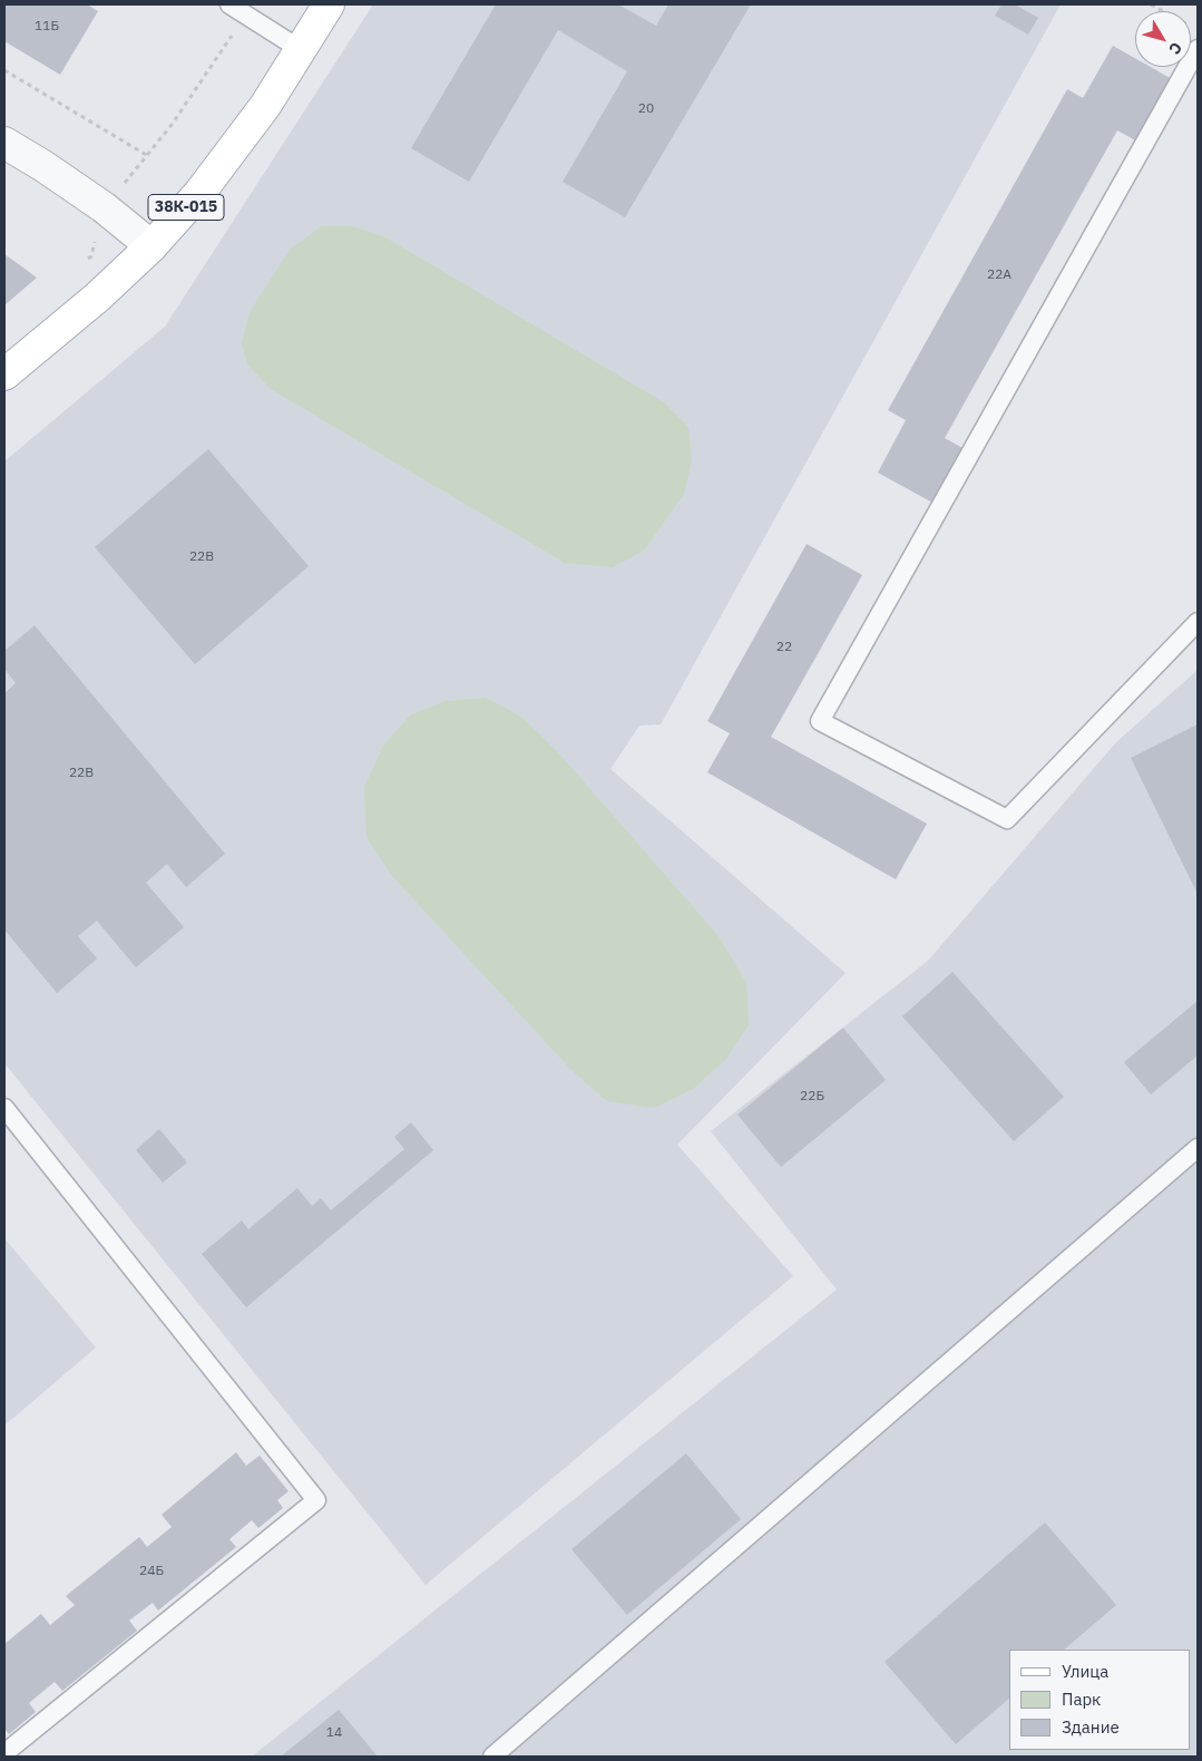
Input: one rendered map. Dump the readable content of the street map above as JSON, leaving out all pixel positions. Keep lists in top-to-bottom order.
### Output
{
  "streets": {
    "main road": ["38К-015"]
  },
  "house_numbers": [
    "11Б",
    "20",
    "22А",
    "22В",
    "22",
    "22В",
    "22Б",
    "24Б",
    "14"
  ],
  "legend": ["Улица", "Парк", "Здание"],
  "north": "bottom right"
}
